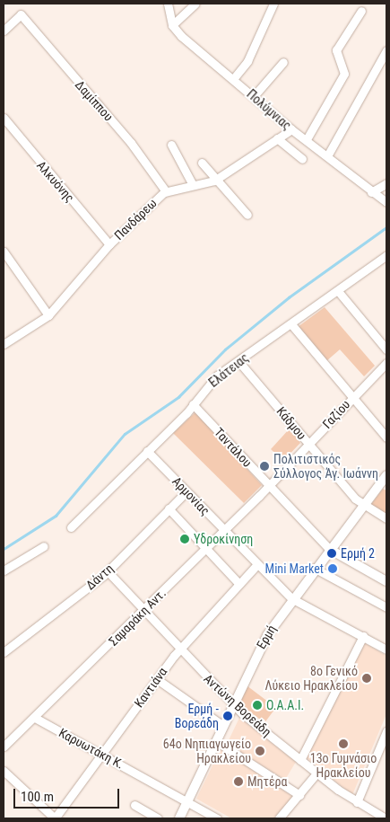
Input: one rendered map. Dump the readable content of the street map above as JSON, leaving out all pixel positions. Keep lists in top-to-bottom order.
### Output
{
  "streets": {
    "street": [
      "Δαμίππου",
      "Πολύμνιας",
      "Αλκυόνης",
      "Πανδάρεω",
      "Ελάτειας",
      "Γαζίου",
      "Κάδμου",
      "Ταντάλου",
      "Αρμονίας",
      "Δάντη",
      "Σαμαράκη Αντ.",
      "Ερμή",
      "Καντιάνα",
      "Αντώνη Βορεάδη",
      "Καρυωτάκη Κ."
    ]
  },
  "crossings": [
    ["Δαμίππου", "Πανδάρεω"],
    ["Πολύμνιας", "Πανδάρεω"],
    ["Αλκυόνης", "Πανδάρεω"],
    ["Ελάτειας", "Κάδμου"],
    ["Ελάτειας", "Ταντάλου"],
    ["Ελάτειας", "Αρμονίας"],
    ["Γαζίου", "Κάδμου"],
    ["Γαζίου", "Ταντάλου"],
    ["Γαζίου", "Σαμαράκη Αντ."],
    ["Κάδμου", "Ερμή"],
    ["Ταντάλου", "Σαμαράκη Αντ."],
    ["Ταντάλου", "Ερμή"],
    ["Αρμονίας", "Δάντη"],
    ["Αρμονίας", "Σαμαράκη Αντ."],
    ["Αρμονίας", "Ερμή"],
    ["Αρμονίας", "Καντιάνα"],
    ["Δάντη", "Αντώνη Βορεάδη"],
    ["Σαμαράκη Αντ.", "Αντώνη Βορεάδη"],
    ["Σαμαράκη Αντ.", "Καρυωτάκη Κ."],
    ["Ερμή", "Αντώνη Βορεάδη"],
    ["Ερμή", "Καρυωτάκη Κ."],
    ["Καντιάνα", "Αντώνη Βορεάδη"],
    ["Καντιάνα", "Καρυωτάκη Κ."]
  ],
  "places": [
    "Πολιτιστικός Σύλλογος Άγ. Ιωάννη",
    "Υδροκίνηση",
    "Ερμή 2",
    "Mini Market",
    "8ο Γενικό Λύκειο Ηρακλείου",
    "Ο.Α.Α.Ι.",
    "Ερμή - Βορεάδη",
    "13o Γυμνάσιο Ηρακλείου",
    "64ο Νηπιαγωγείο Ηρακλείου",
    "Μητέρα"
  ],
  "scale_bar": "100 m"
}
